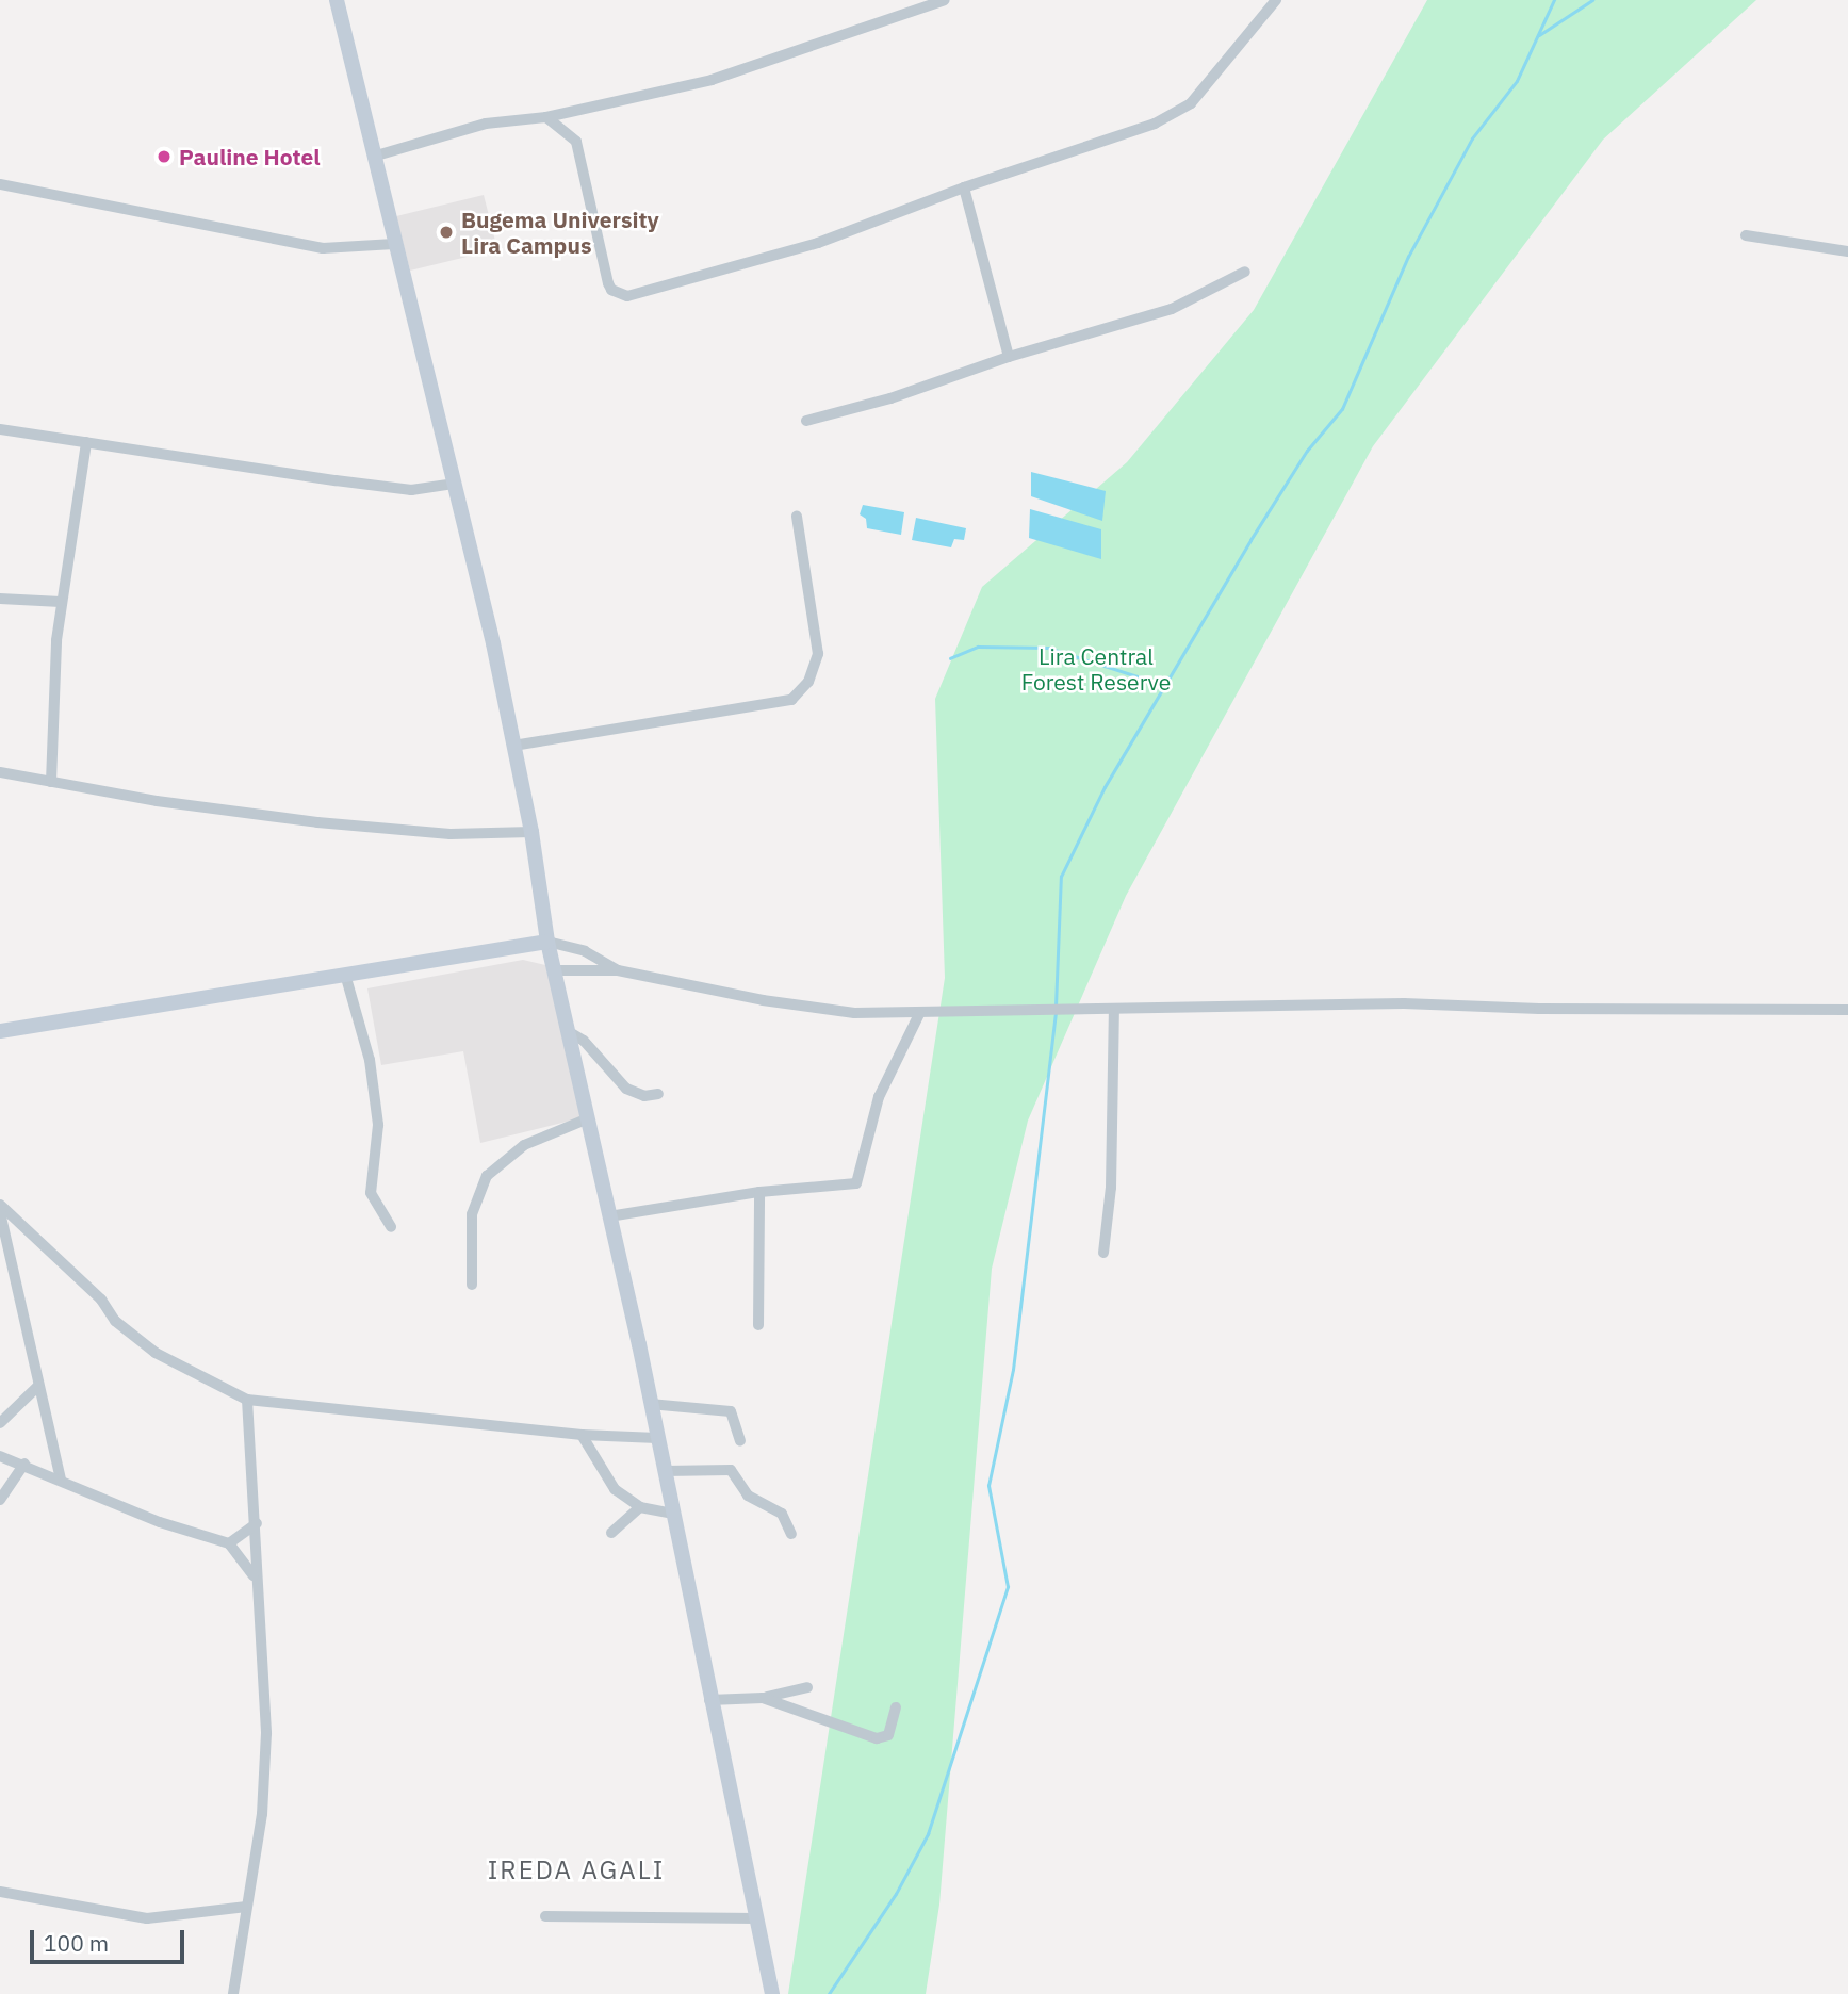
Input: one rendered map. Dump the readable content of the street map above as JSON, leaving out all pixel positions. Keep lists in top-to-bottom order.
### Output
{
  "districts": ["IREDA AGALI"],
  "parks": ["Lira Central Forest Reserve"],
  "places": ["Pauline Hotel", "Bugema University Lira Campus"],
  "scale_bar": "100 m"
}
